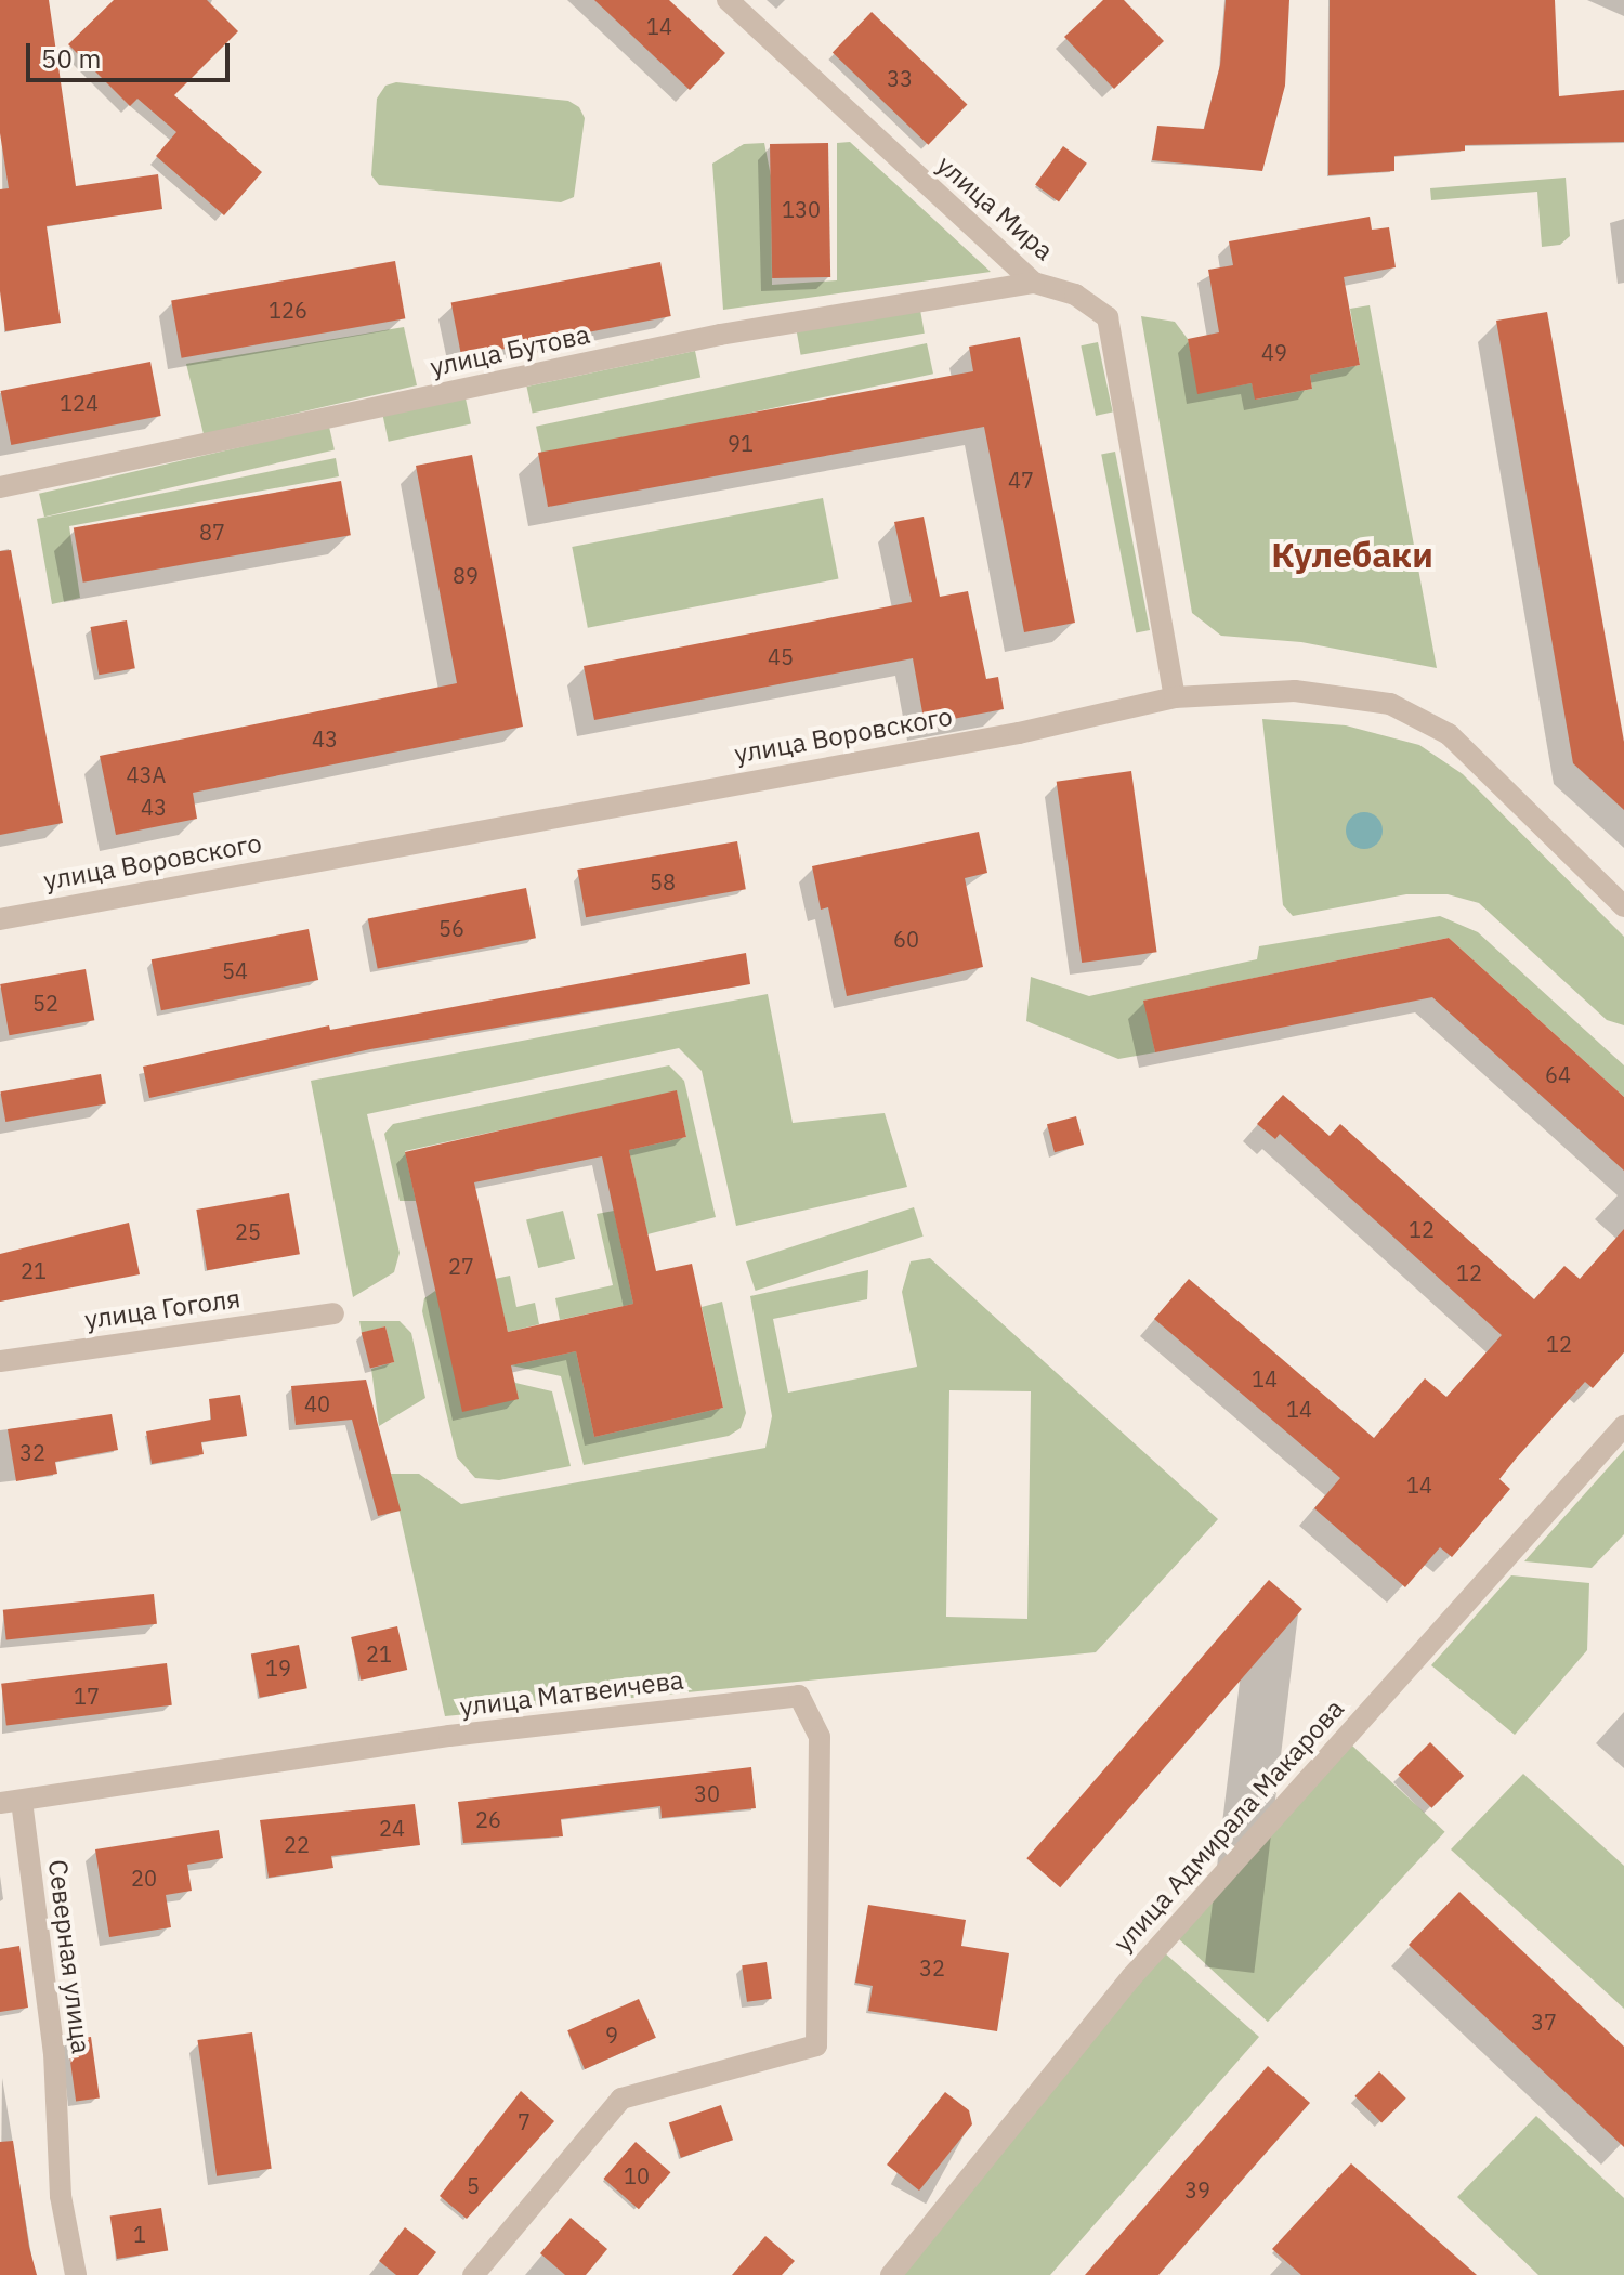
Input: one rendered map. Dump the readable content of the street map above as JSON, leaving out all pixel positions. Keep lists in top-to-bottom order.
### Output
{
  "streets": {
    "street": [
      "улица Мира",
      "улица Бутова",
      "улица Воровского",
      "улица Гоголя",
      "улица Матвеичева",
      "улица Адмирала Макарова",
      "Северная улица"
    ]
  },
  "crossings": [
    ["улица Мира", "улица Бутова"],
    ["улица Мира", "улица Воровского"],
    ["улица Матвеичева", "Северная улица"]
  ],
  "districts": ["Кулебаки"],
  "house_numbers": [
    "14",
    "33",
    "130",
    "126",
    "49",
    "124",
    "91",
    "47",
    "87",
    "89",
    "45",
    "43",
    "43А",
    "43",
    "58",
    "56",
    "60",
    "54",
    "52",
    "64",
    "12",
    "25",
    "27",
    "21",
    "12",
    "12",
    "14",
    "40",
    "14",
    "32",
    "14",
    "21",
    "19",
    "17",
    "30",
    "26",
    "24",
    "22",
    "20",
    "32",
    "37",
    "9",
    "7",
    "10",
    "5",
    "39",
    "1"
  ],
  "scale_bar": "50 m"
}
